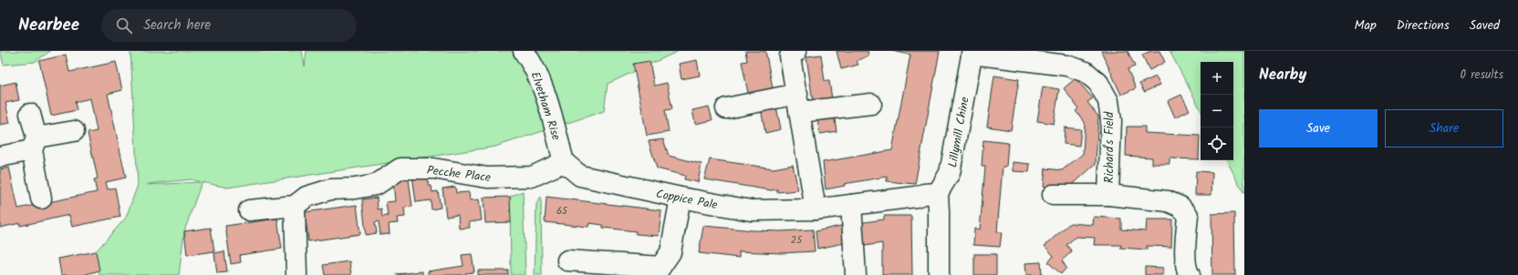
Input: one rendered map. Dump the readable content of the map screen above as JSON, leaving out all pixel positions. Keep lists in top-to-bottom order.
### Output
{
  "streets": {
    "street": [
      "Elvetham Rise",
      "Lillymill Chine",
      "Richard's Field",
      "Pecche Place",
      "Coppice Pale"
    ]
  },
  "crossings": [
    ["Elvetham Rise", "Pecche Place"],
    ["Elvetham Rise", "Coppice Pale"],
    ["Lillymill Chine", "Richard's Field"],
    ["Lillymill Chine", "Coppice Pale"],
    ["Pecche Place", "Coppice Pale"]
  ],
  "house_numbers": ["65", "25"],
  "page": {
    "header": "Nearbee",
    "search": "Search here",
    "nav": ["Map", "Directions", "Saved"],
    "heading": ["Nearby", "0 results"],
    "map_buttons": ["+", "−"],
    "buttons": ["Save", "Share"]
  }
}
